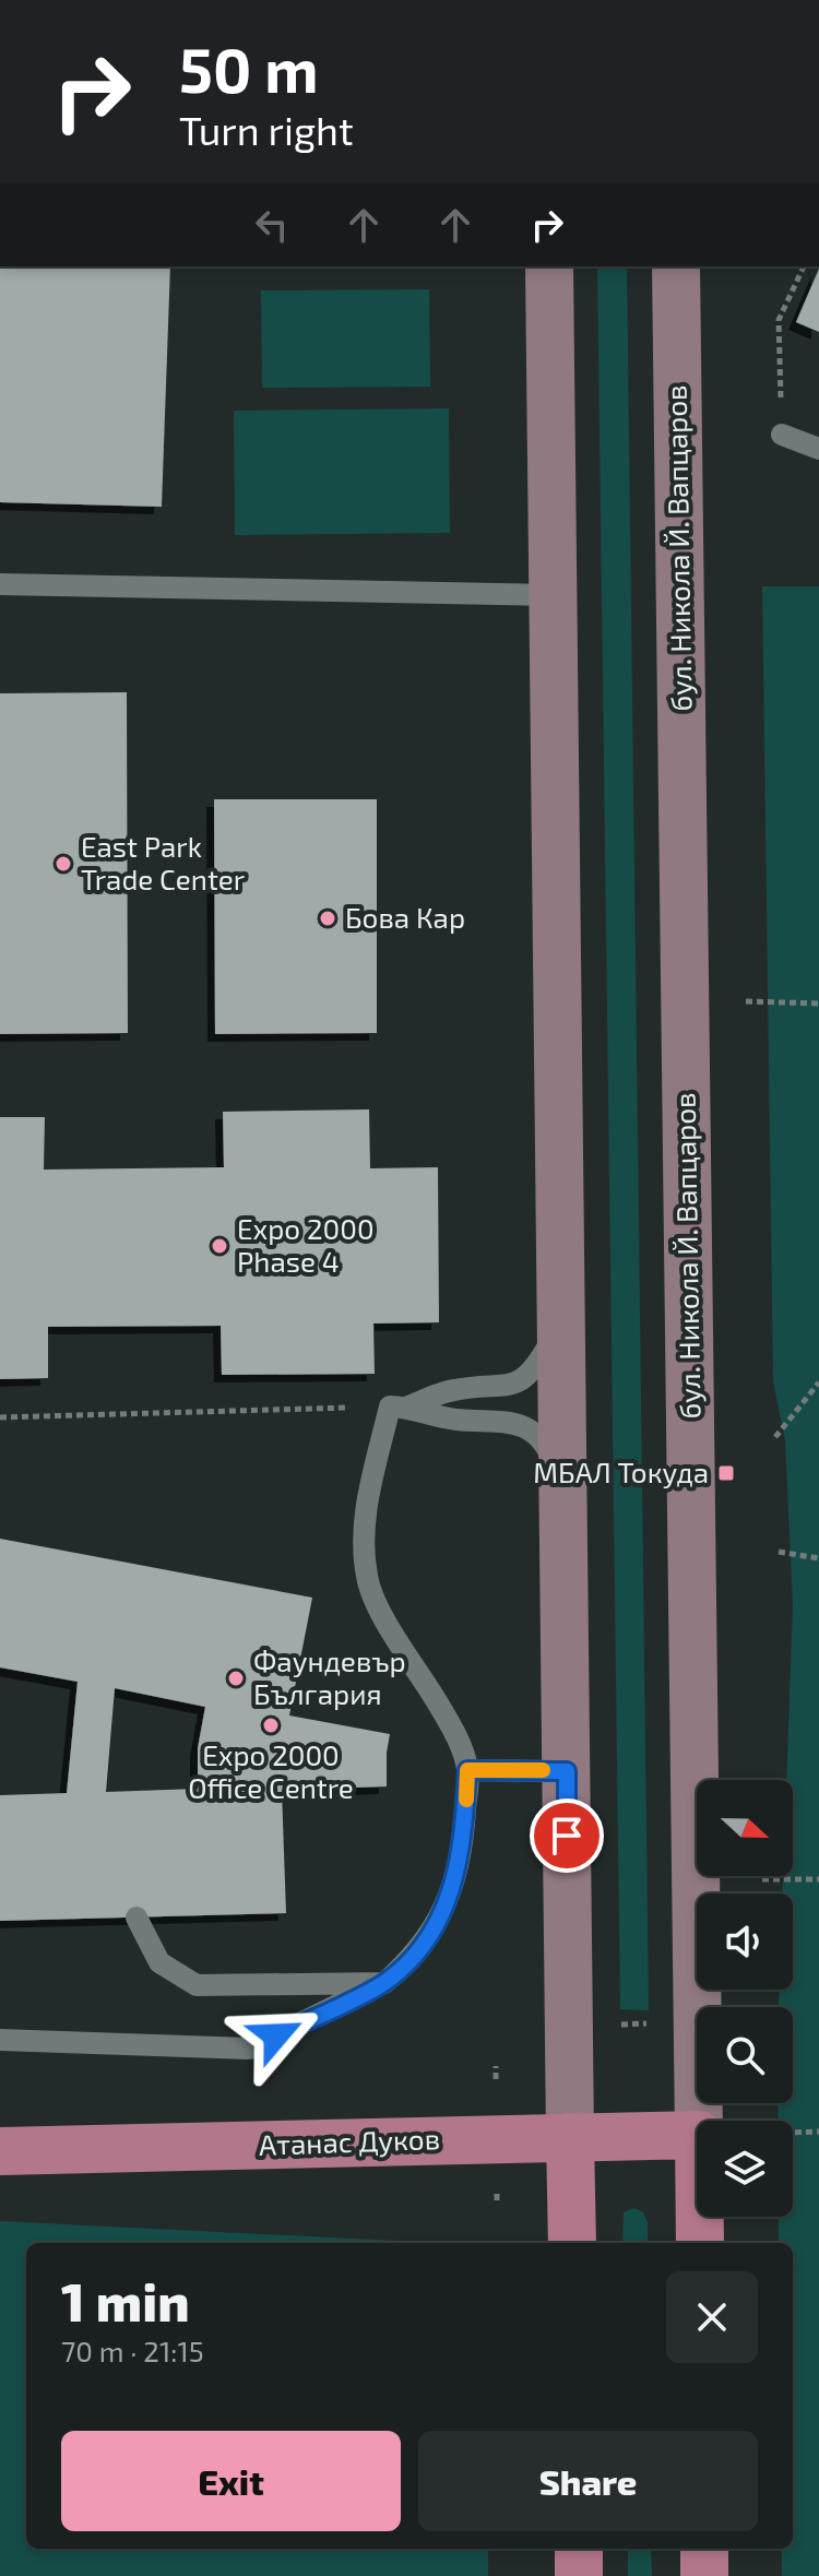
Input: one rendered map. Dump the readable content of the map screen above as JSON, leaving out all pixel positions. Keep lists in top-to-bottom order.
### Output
{
  "streets": {
    "main road": ["бул. Никола Й. Вапцаров", "Атанас Дуков"]
  },
  "places": {
    "other": [
      "East Park Trade Center",
      "Бова Кар",
      "Expo 2000 Phase 4",
      "Фаундевър България",
      "Expo 2000 Office Centre"
    ],
    "transit": ["МБАЛ Токуда"]
  },
  "north": "right",
  "page": {
    "turn": ["50 m", "Turn right"],
    "heading": ["1 min", "70 m · 21:15"],
    "buttons": ["Exit", "Share"]
  }
}
